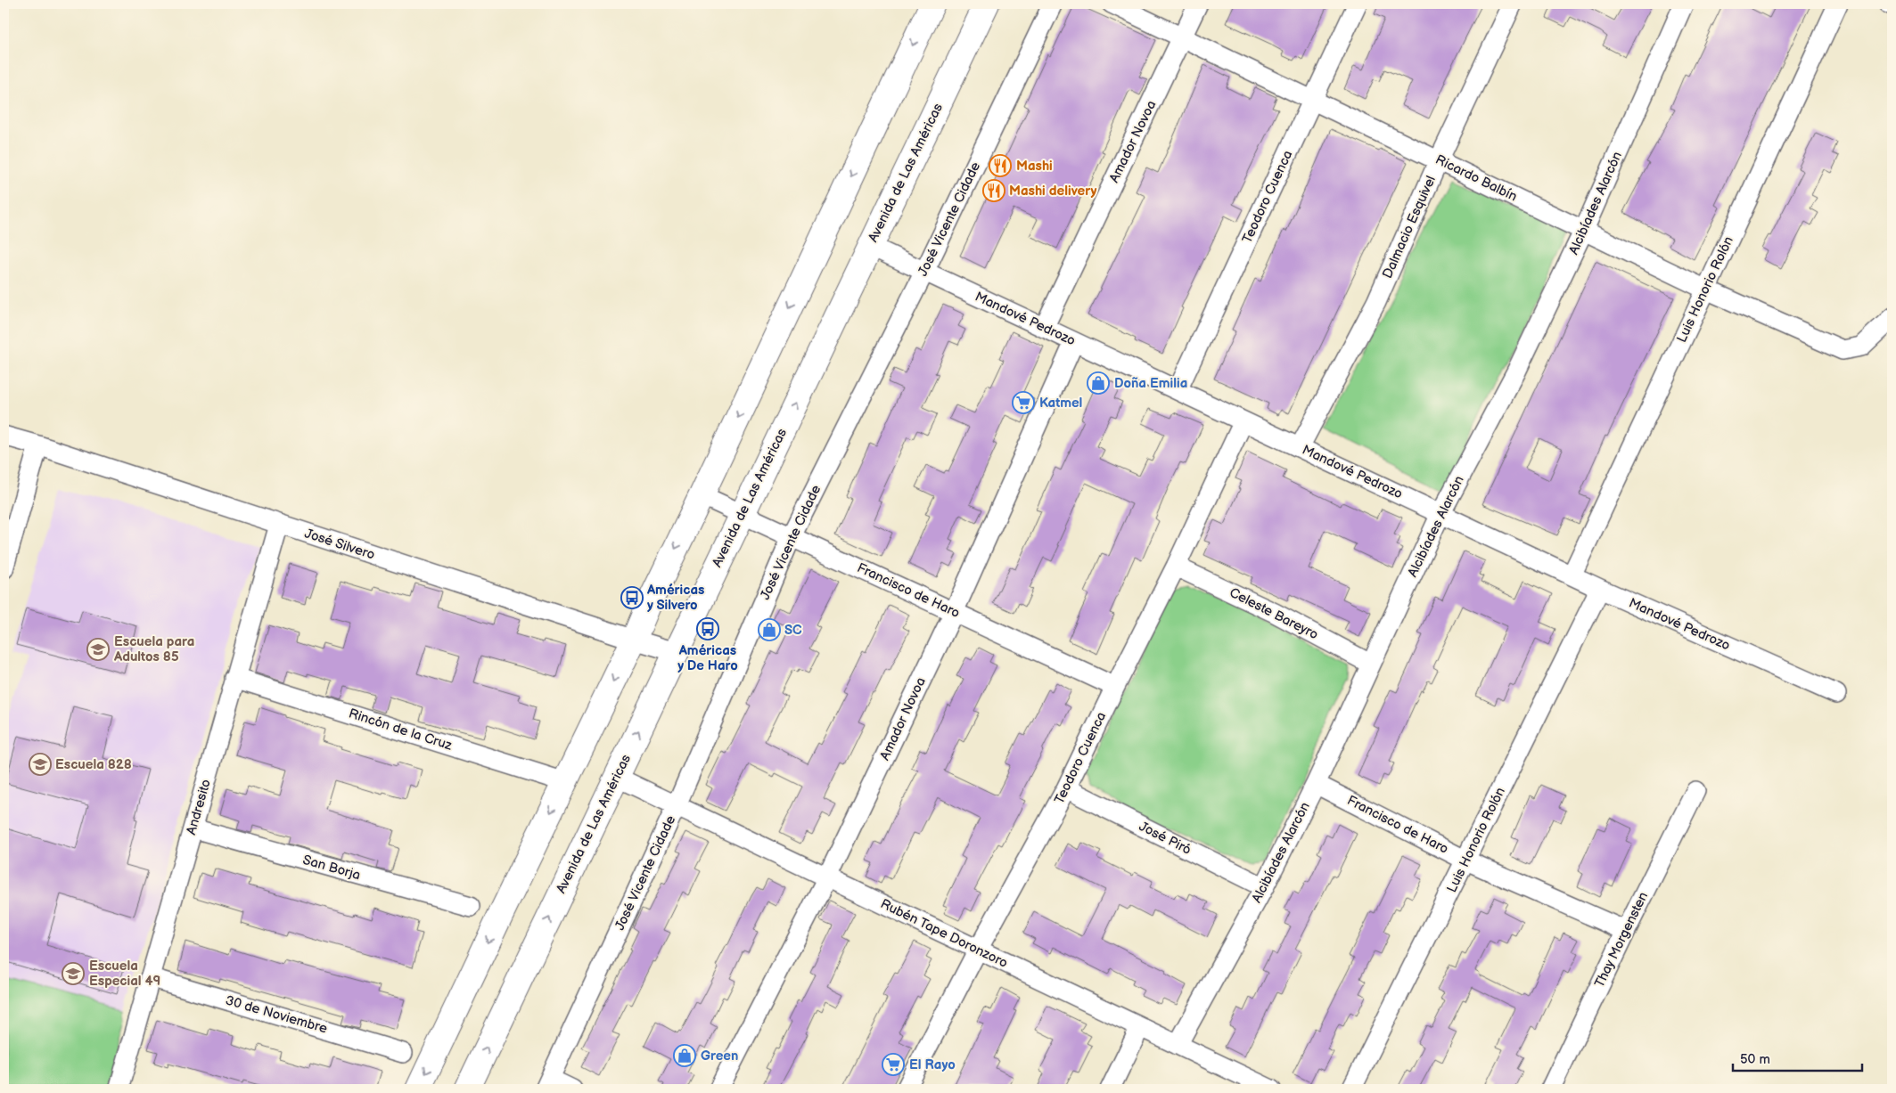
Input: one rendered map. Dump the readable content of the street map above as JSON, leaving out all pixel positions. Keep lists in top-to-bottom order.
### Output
{
  "streets": {
    "main road": ["Avenida de Las Américas"],
    "street": [
      "Amador Novoa",
      "Ricardo Balbín",
      "Teodoro Cuenca",
      "Alcibíades Alarcón",
      "José Vicente Cidade",
      "Dalmacio Esquivel",
      "Luis Honorio Rolón",
      "Mandové Pedrozo",
      "José Silvero",
      "Francisco de Haro",
      "Celeste Bareyro",
      "Rincón de la Cruz",
      "Andresito",
      "José Piró",
      "San Borja",
      "Rubén Tape Doronzoro",
      "Thay Morgensten",
      "30 de Noviembre"
    ]
  },
  "crossings": [
    ["Amador Novoa", "Ricardo Balbín"],
    ["Amador Novoa", "Mandové Pedrozo"],
    ["Amador Novoa", "Francisco de Haro"],
    ["Amador Novoa", "Rubén Tape Doronzoro"],
    ["Avenida de Las Américas", "Mandové Pedrozo"],
    ["Avenida de Las Américas", "José Silvero"],
    ["Avenida de Las Américas", "Francisco de Haro"],
    ["Avenida de Las Américas", "Rubén Tape Doronzoro"],
    ["Ricardo Balbín", "Teodoro Cuenca"],
    ["Ricardo Balbín", "Alcibíades Alarcón"],
    ["Ricardo Balbín", "Dalmacio Esquivel"],
    ["Ricardo Balbín", "Luis Honorio Rolón"],
    ["Teodoro Cuenca", "Mandové Pedrozo"],
    ["Teodoro Cuenca", "Francisco de Haro"],
    ["Teodoro Cuenca", "Celeste Bareyro"],
    ["Teodoro Cuenca", "José Piró"],
    ["Teodoro Cuenca", "Rubén Tape Doronzoro"],
    ["Alcibíades Alarcón", "Mandové Pedrozo"],
    ["Alcibíades Alarcón", "Francisco de Haro"],
    ["Alcibíades Alarcón", "Celeste Bareyro"],
    ["Alcibíades Alarcón", "José Piró"],
    ["Alcibíades Alarcón", "Rubén Tape Doronzoro"],
    ["José Vicente Cidade", "Mandové Pedrozo"],
    ["José Vicente Cidade", "Francisco de Haro"],
    ["José Vicente Cidade", "Rubén Tape Doronzoro"],
    ["Dalmacio Esquivel", "Mandové Pedrozo"],
    ["Luis Honorio Rolón", "Mandové Pedrozo"],
    ["Luis Honorio Rolón", "Francisco de Haro"],
    ["José Silvero", "Andresito"],
    ["Francisco de Haro", "Thay Morgensten"],
    ["Rincón de la Cruz", "Andresito"],
    ["Andresito", "San Borja"],
    ["Andresito", "30 de Noviembre"]
  ],
  "places": {
    "restaurant": ["Mashi", "Mashi delivery"],
    "shop": ["Doña Emilia", "SC", "Green"],
    "supermarket": ["Katmel", "El Rayo"],
    "bus stop": ["Américas y Silvero", "Américas y De Haro"],
    "school or university": ["Escuela para Adultos 85", "Escuela 828", "Escuela Especial 49"]
  },
  "scale_bar": "50 m"
}
